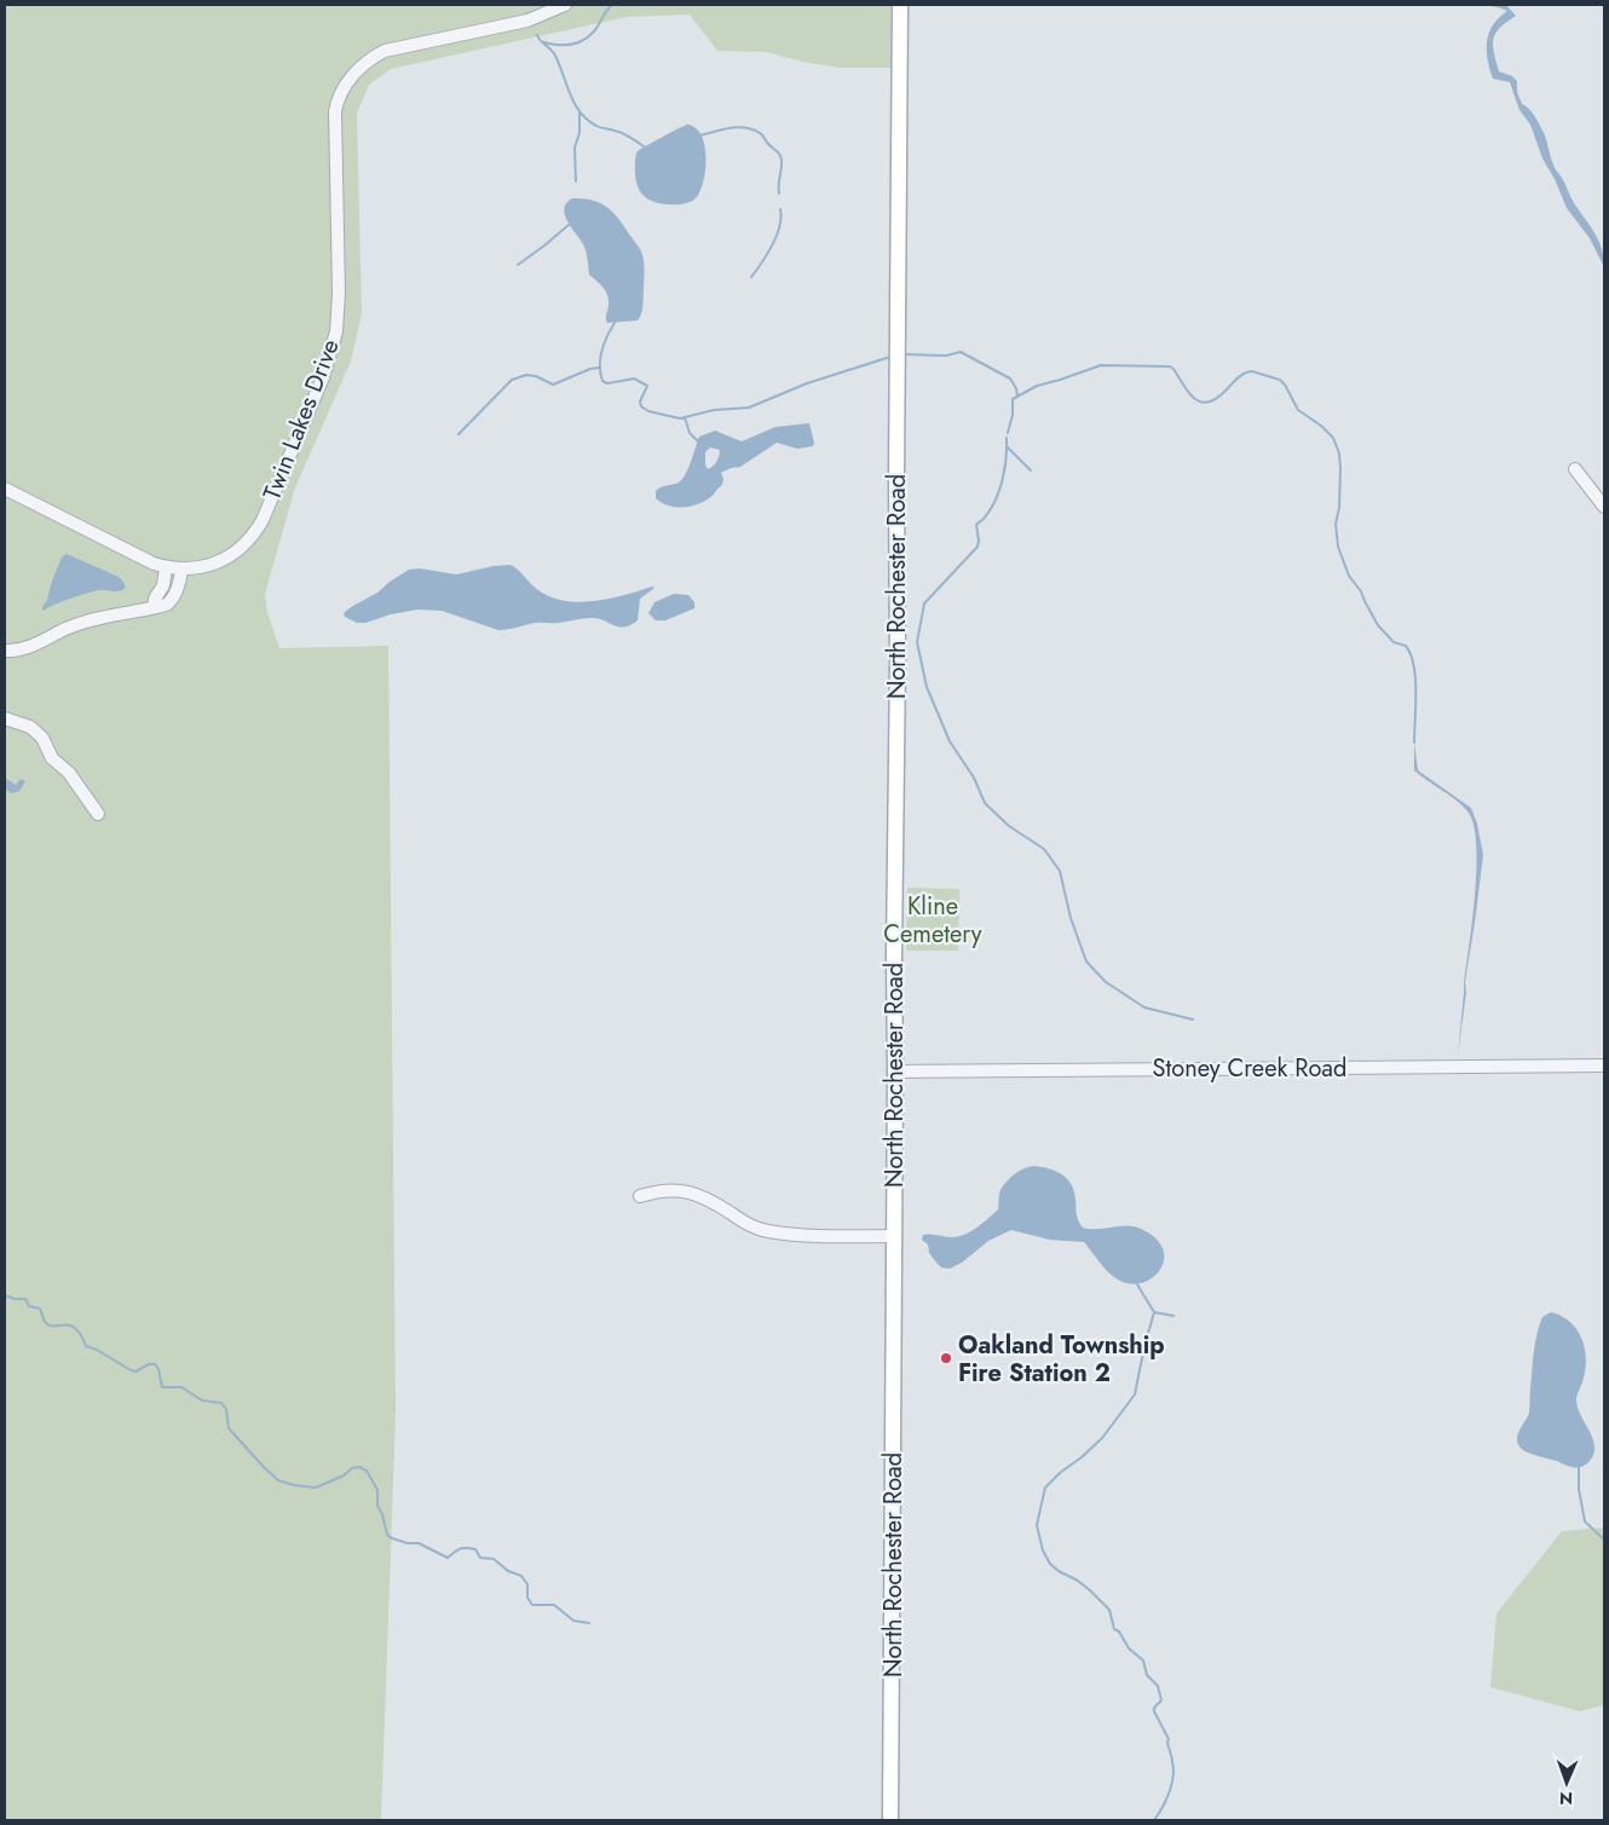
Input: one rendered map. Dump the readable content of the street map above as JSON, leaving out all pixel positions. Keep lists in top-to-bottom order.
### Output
{
  "streets": {
    "main road": ["North Rochester Road"],
    "street": ["Twin Lakes Drive", "Stoney Creek Road"]
  },
  "crossings": [
    ["North Rochester Road", "Stoney Creek Road"]
  ],
  "parks": ["Kline Cemetery"],
  "places": ["Oakland Township Fire Station 2"],
  "north": "bottom"
}
